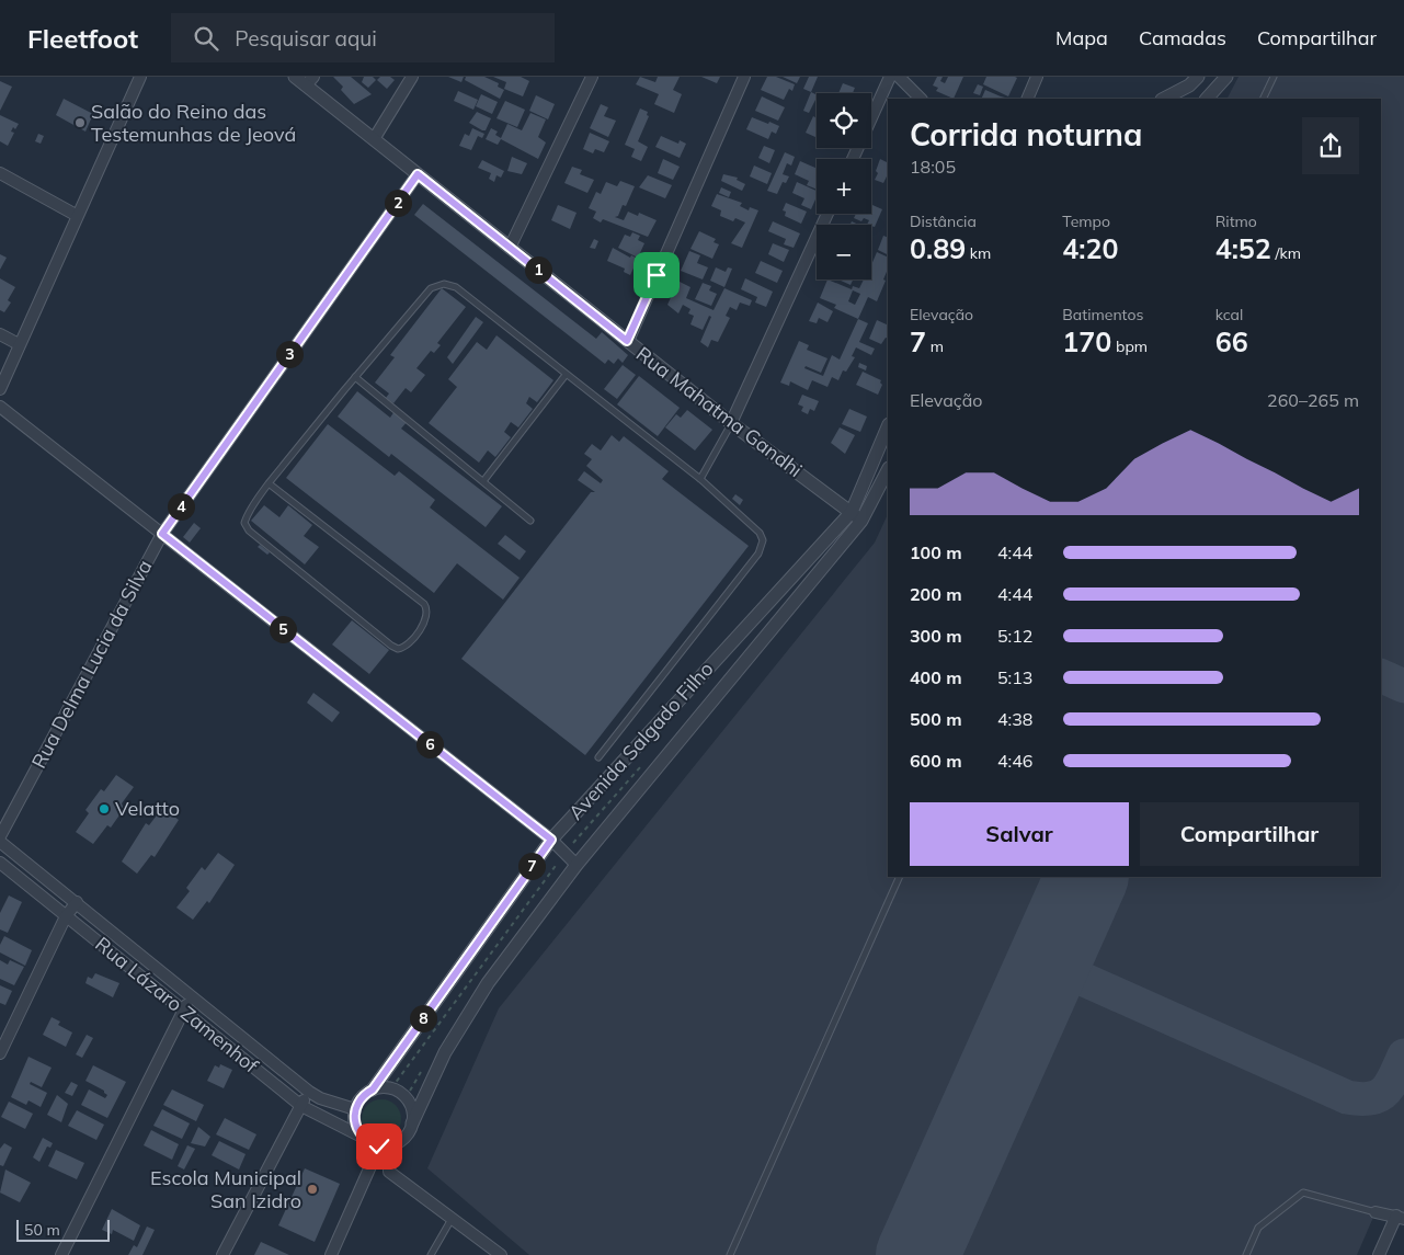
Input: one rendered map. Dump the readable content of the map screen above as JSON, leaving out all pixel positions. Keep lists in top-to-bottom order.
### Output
{
  "streets": {
    "street": [
      "Rua Mahatma Gandhi",
      "Rua Delma Lucia da Silva",
      "Avenida Salgado Filho",
      "Rua Lázaro Zamenhof"
    ]
  },
  "crossings": [
    ["Rua Mahatma Gandhi", "Rua Delma Lucia da Silva"],
    ["Rua Mahatma Gandhi", "Avenida Salgado Filho"],
    ["Avenida Salgado Filho", "Rua Lázaro Zamenhof"]
  ],
  "places": ["Salão do Reino das Testemunhas de Jeová", "Velatto", "Escola Municipal San Izidro"],
  "scale_bar": "50 m",
  "page": {
    "header": "Fleetfoot",
    "search": "Pesquisar aqui",
    "nav": ["Mapa", "Camadas", "Compartilhar"],
    "map_buttons": ["+", "−"],
    "heading": ["Corrida noturna", "18:05"],
    "pins": [
      "2",
      "1",
      "3",
      "4",
      "5",
      "6",
      "7",
      "8"
    ],
    "stats": [
      ["Distância", "0.89 km"],
      ["Tempo", "4:20"],
      ["Ritmo", "4:52 /km"],
      ["Elevação", "7 m"],
      ["Batimentos", "170 bpm"],
      ["kcal", "66"]
    ],
    "chart": ["Elevação", "260–265 m"],
    "list": [
      {
        "name": "100 m",
        "note": "4:44"
      },
      {
        "name": "200 m",
        "note": "4:44"
      },
      {
        "name": "300 m",
        "note": "5:12"
      },
      {
        "name": "400 m",
        "note": "5:13"
      },
      {
        "name": "500 m",
        "note": "4:38"
      },
      {
        "name": "600 m",
        "note": "4:46"
      }
    ],
    "buttons": ["Salvar", "Compartilhar"],
    "scale": "50 m"
  }
}
